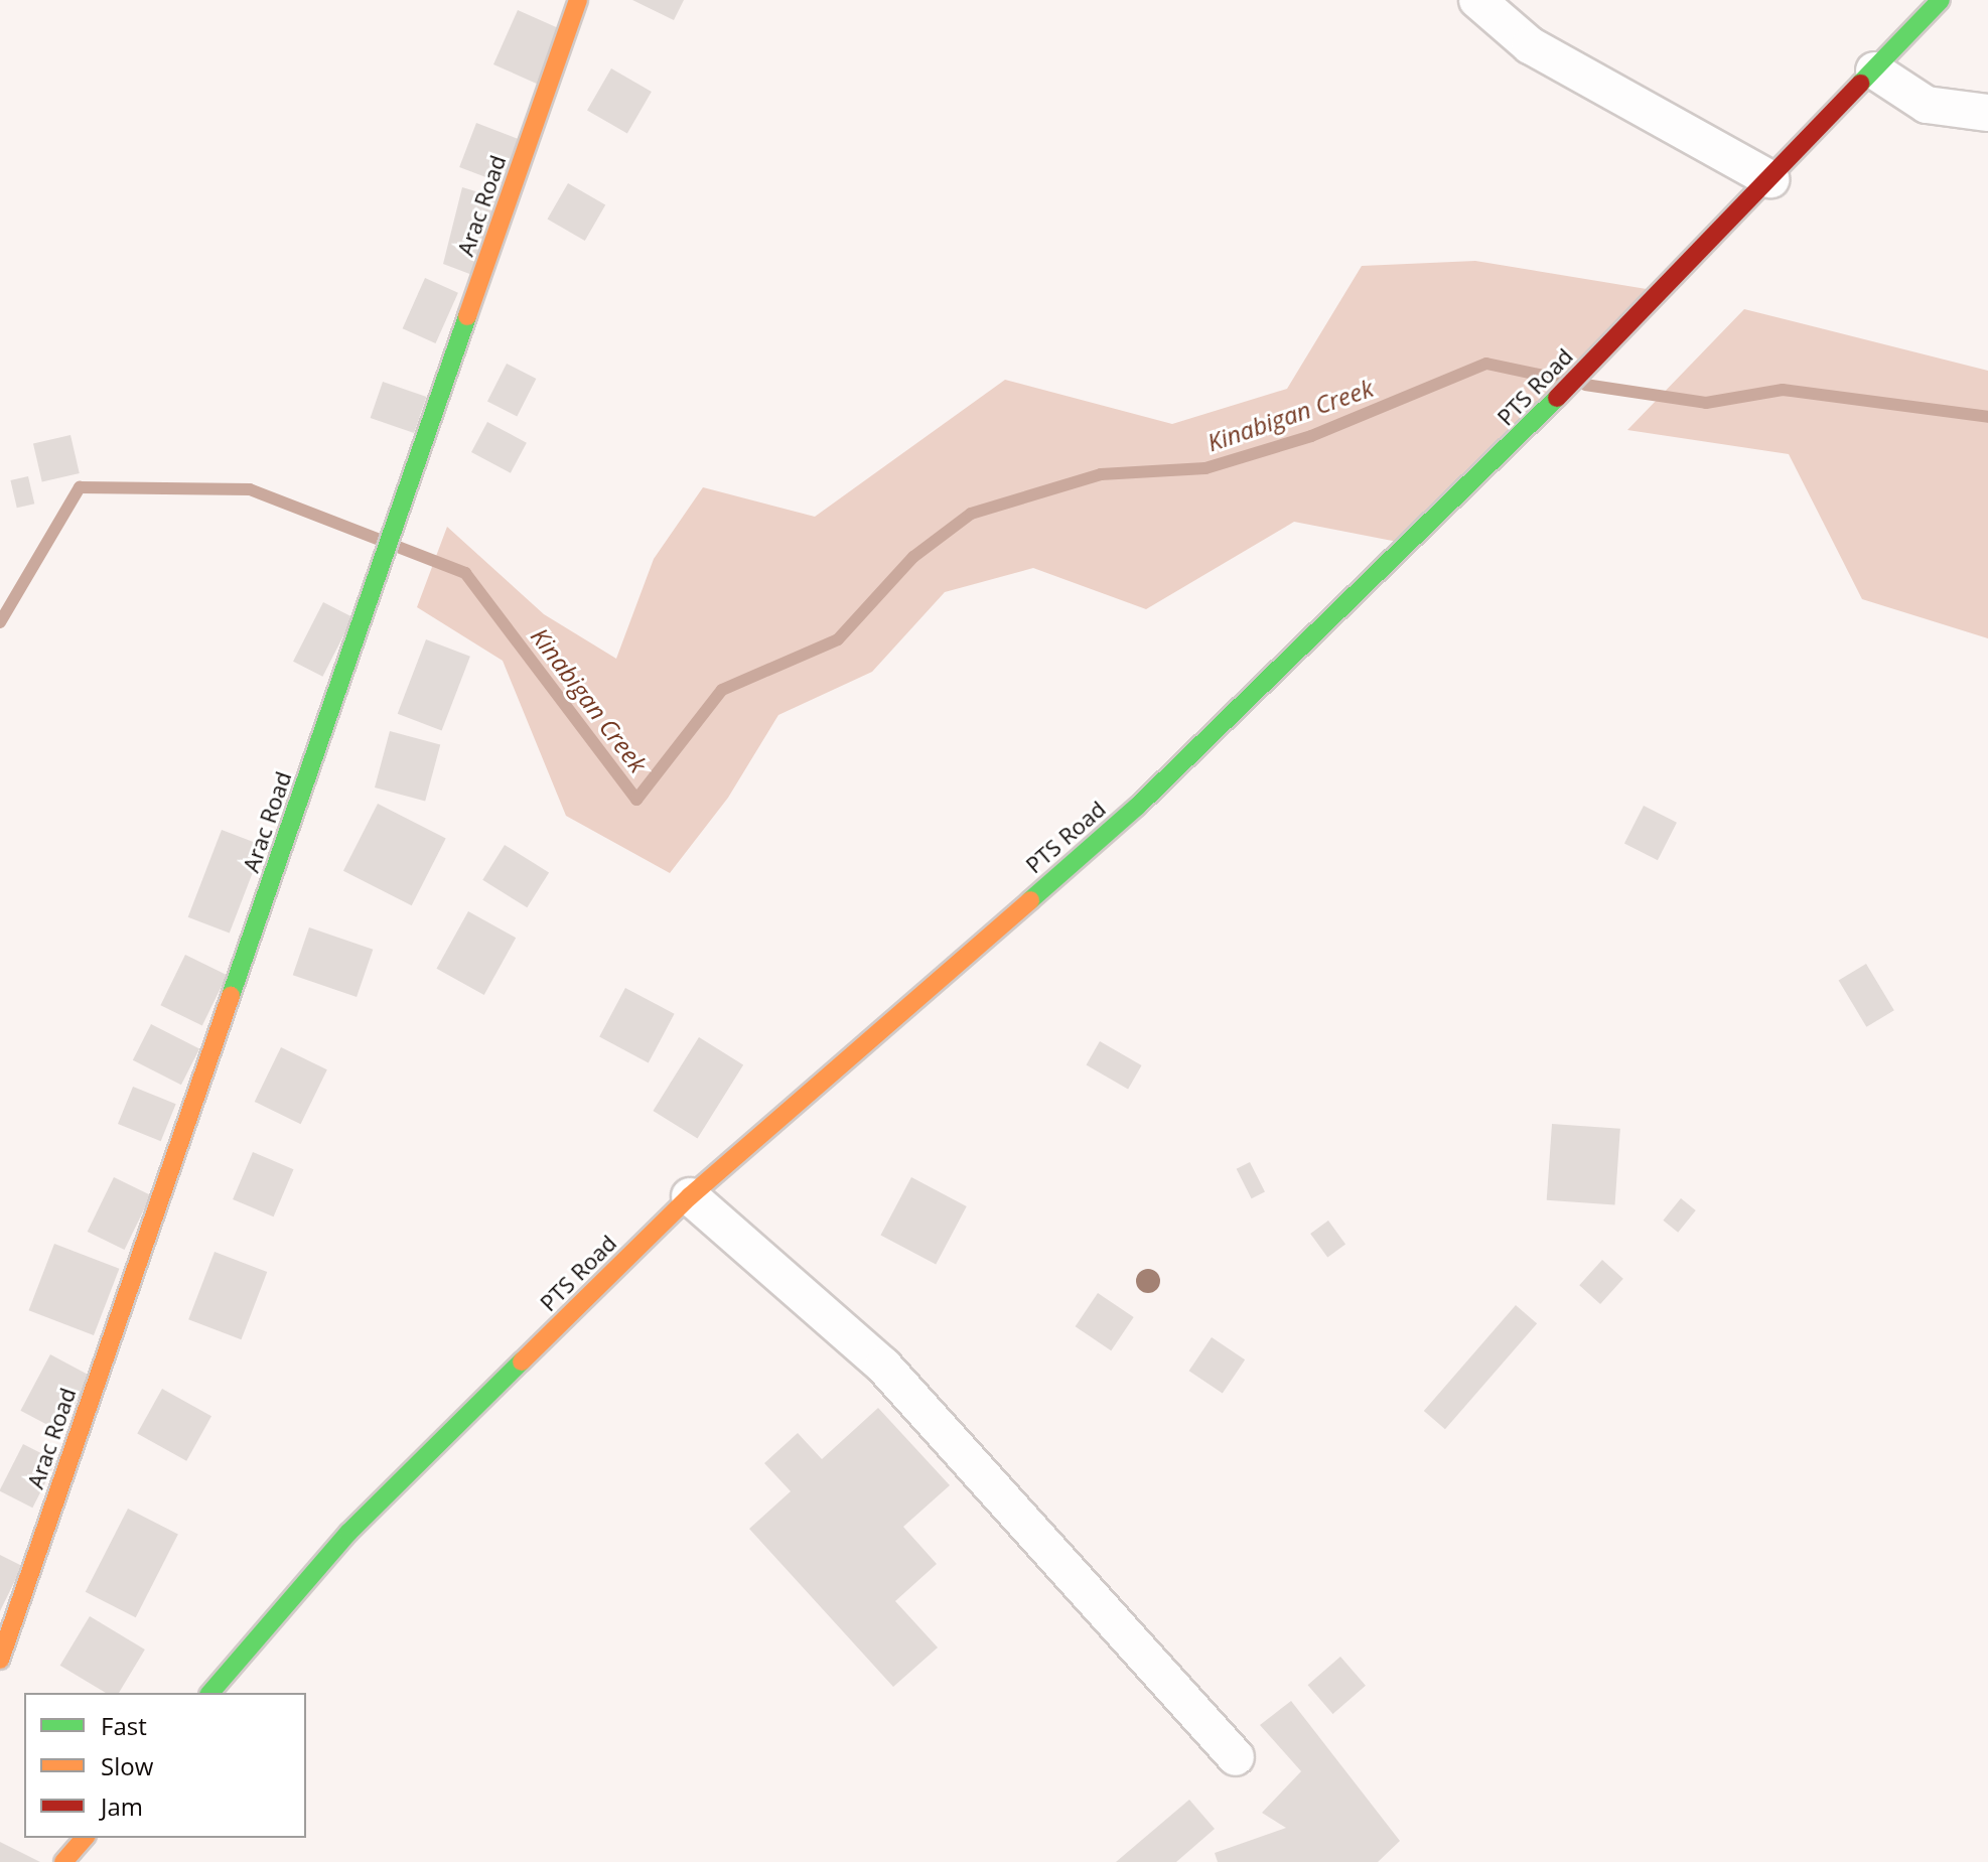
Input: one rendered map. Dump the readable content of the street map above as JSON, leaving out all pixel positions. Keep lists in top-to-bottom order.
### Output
{
  "streets": {
    "main road": ["Arac Road", "PTS Road"]
  },
  "water": ["Kinabigan Creek"],
  "legend": ["Fast", "Slow", "Jam"]
}
